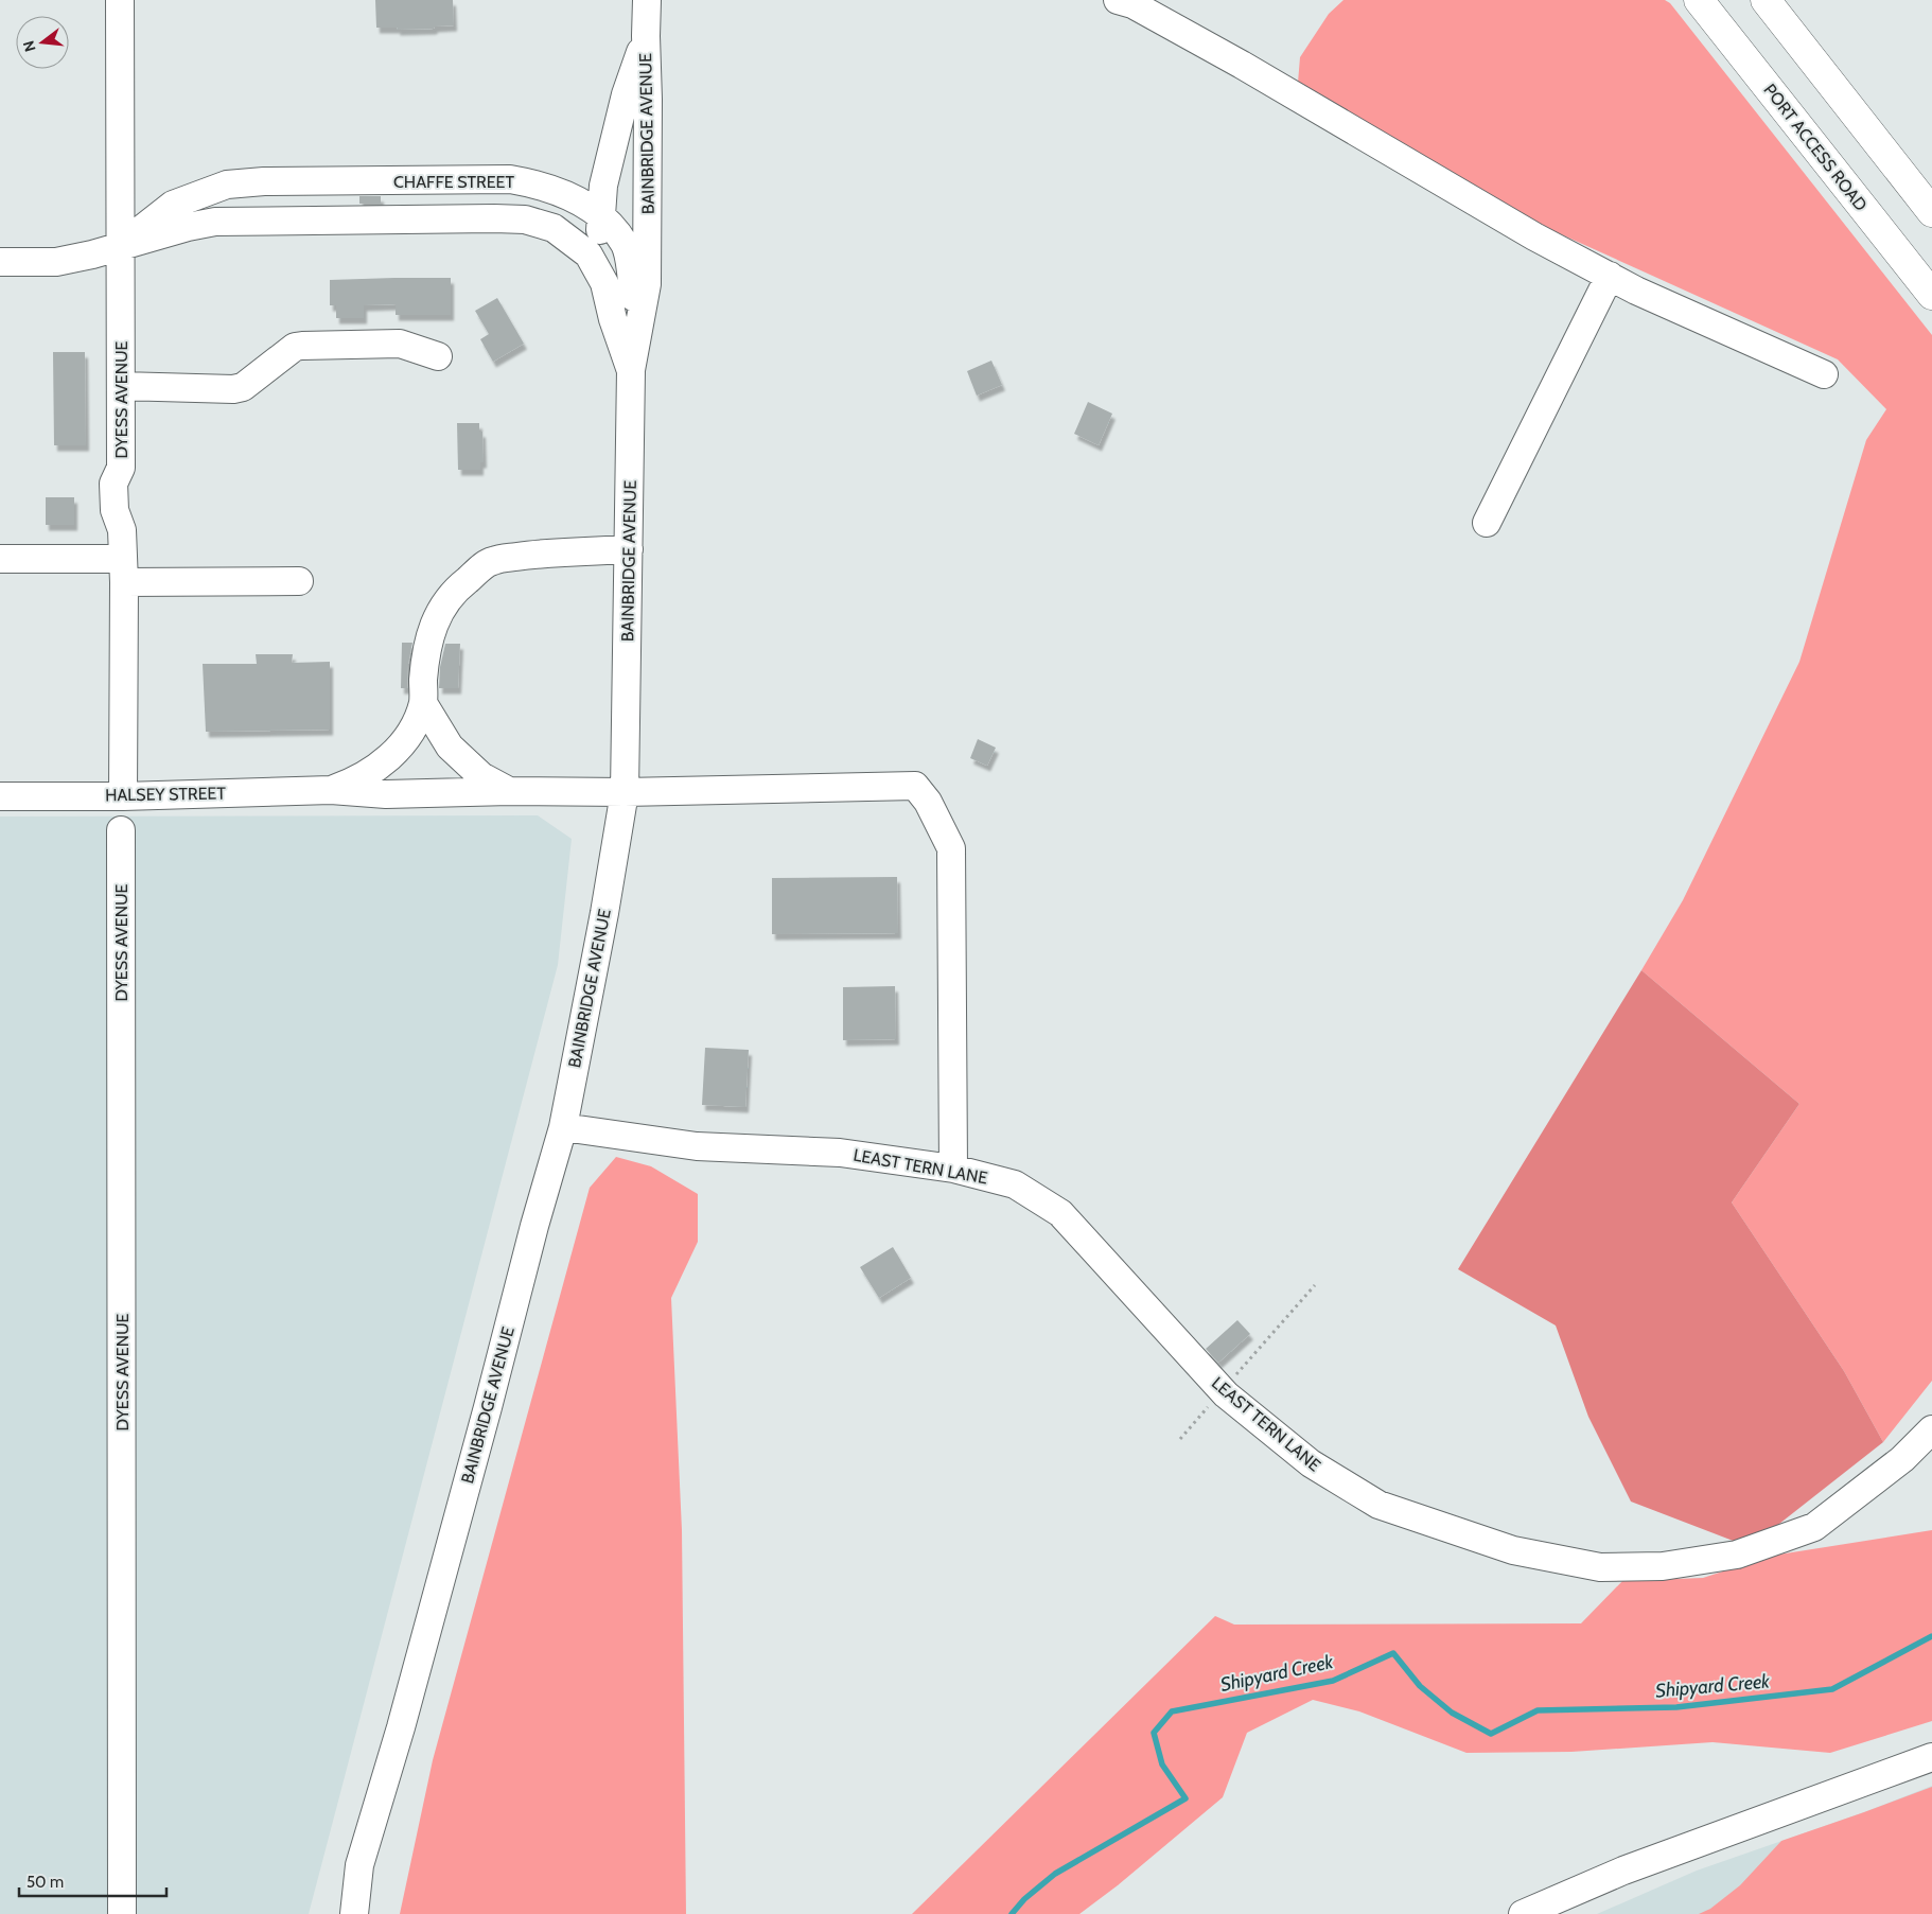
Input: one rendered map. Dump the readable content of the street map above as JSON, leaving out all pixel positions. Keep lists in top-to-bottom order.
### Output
{
  "streets": {
    "highway": ["PORT ACCESS ROAD"],
    "street": [
      "BAINBRIDGE AVENUE",
      "CHAFFE STREET",
      "DYESS AVENUE",
      "HALSEY STREET",
      "LEAST TERN LANE"
    ]
  },
  "crossings": [
    ["BAINBRIDGE AVENUE", "CHAFFE STREET"],
    ["BAINBRIDGE AVENUE", "HALSEY STREET"],
    ["BAINBRIDGE AVENUE", "LEAST TERN LANE"],
    ["CHAFFE STREET", "DYESS AVENUE"],
    ["DYESS AVENUE", "HALSEY STREET"],
    ["HALSEY STREET", "LEAST TERN LANE"]
  ],
  "water": ["Shipyard Creek"],
  "scale_bar": "50 m",
  "north": "left"
}
